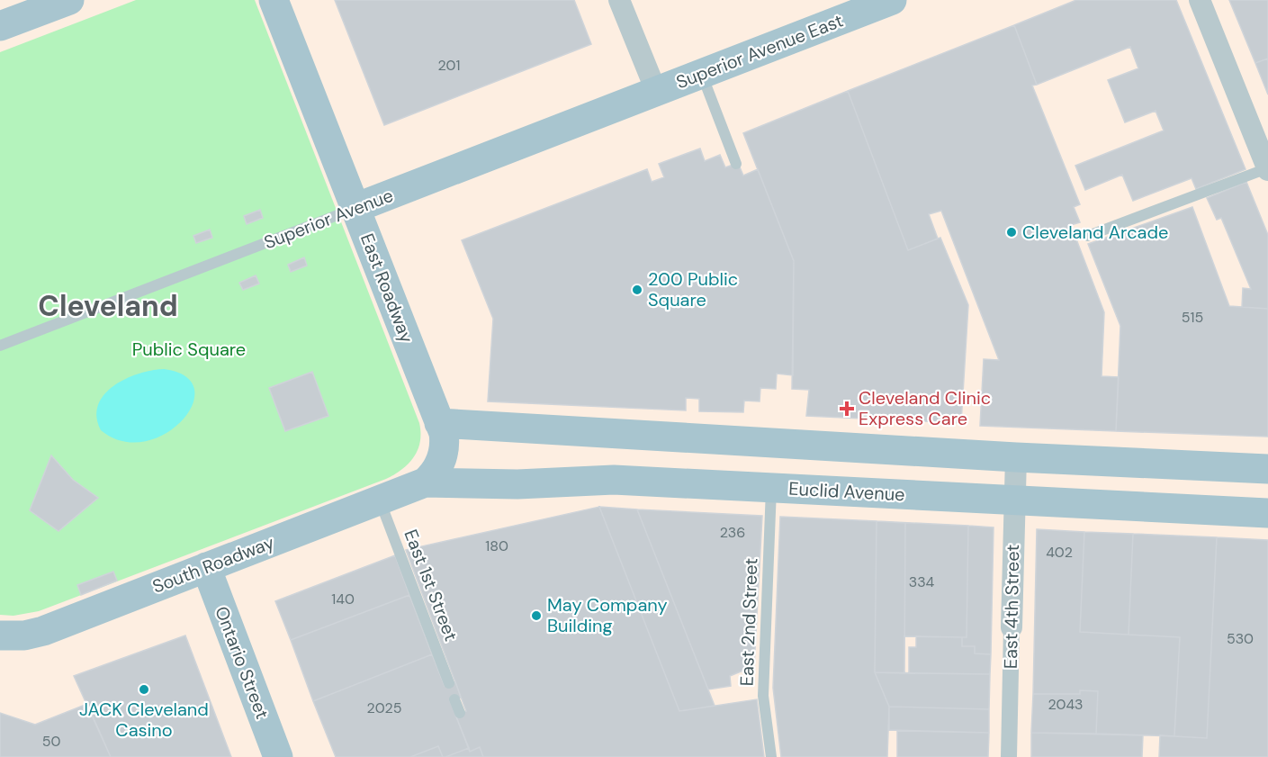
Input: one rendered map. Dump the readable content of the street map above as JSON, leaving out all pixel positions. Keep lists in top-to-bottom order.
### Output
{
  "streets": {
    "main road": [
      "Superior Avenue East",
      "Superior Avenue",
      "East Roadway",
      "Euclid Avenue",
      "South Roadway",
      "Ontario Street"
    ],
    "street": ["East 4th Street"],
    "lane": ["East 1st Street", "East 2nd Street"]
  },
  "crossings": [
    ["Superior Avenue East", "Superior Avenue"],
    ["Superior Avenue", "East Roadway"],
    ["East Roadway", "Euclid Avenue"],
    ["East Roadway", "South Roadway"],
    ["Euclid Avenue", "South Roadway"],
    ["Euclid Avenue", "East 4th Street"],
    ["Euclid Avenue", "East 2nd Street"],
    ["South Roadway", "East 1st Street"],
    ["South Roadway", "Ontario Street"]
  ],
  "districts": ["Cleveland"],
  "parks": ["Public Square"],
  "places": {
    "other": [
      "Cleveland Arcade",
      "200 Public Square",
      "May Company Building",
      "JACK Cleveland Casino"
    ],
    "health": ["Cleveland Clinic Express Care"]
  },
  "house_numbers": [
    "201",
    "515",
    "236",
    "180",
    "402",
    "334",
    "140",
    "530",
    "2043",
    "2025",
    "50"
  ]
}
